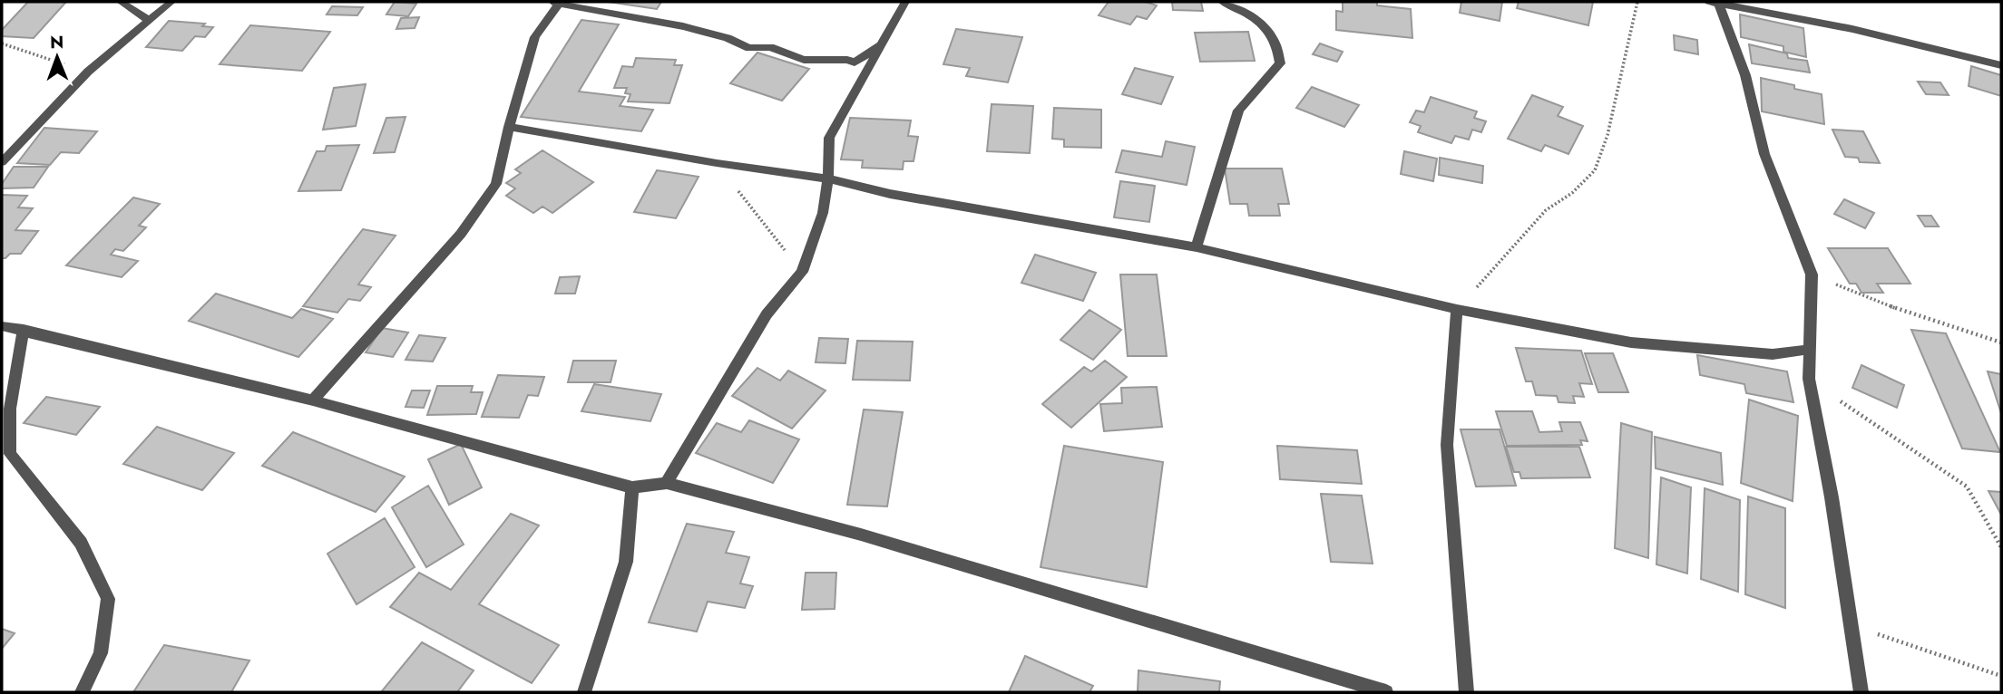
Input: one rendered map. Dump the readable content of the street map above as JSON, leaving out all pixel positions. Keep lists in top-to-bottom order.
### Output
{
  "north": "top"
}
